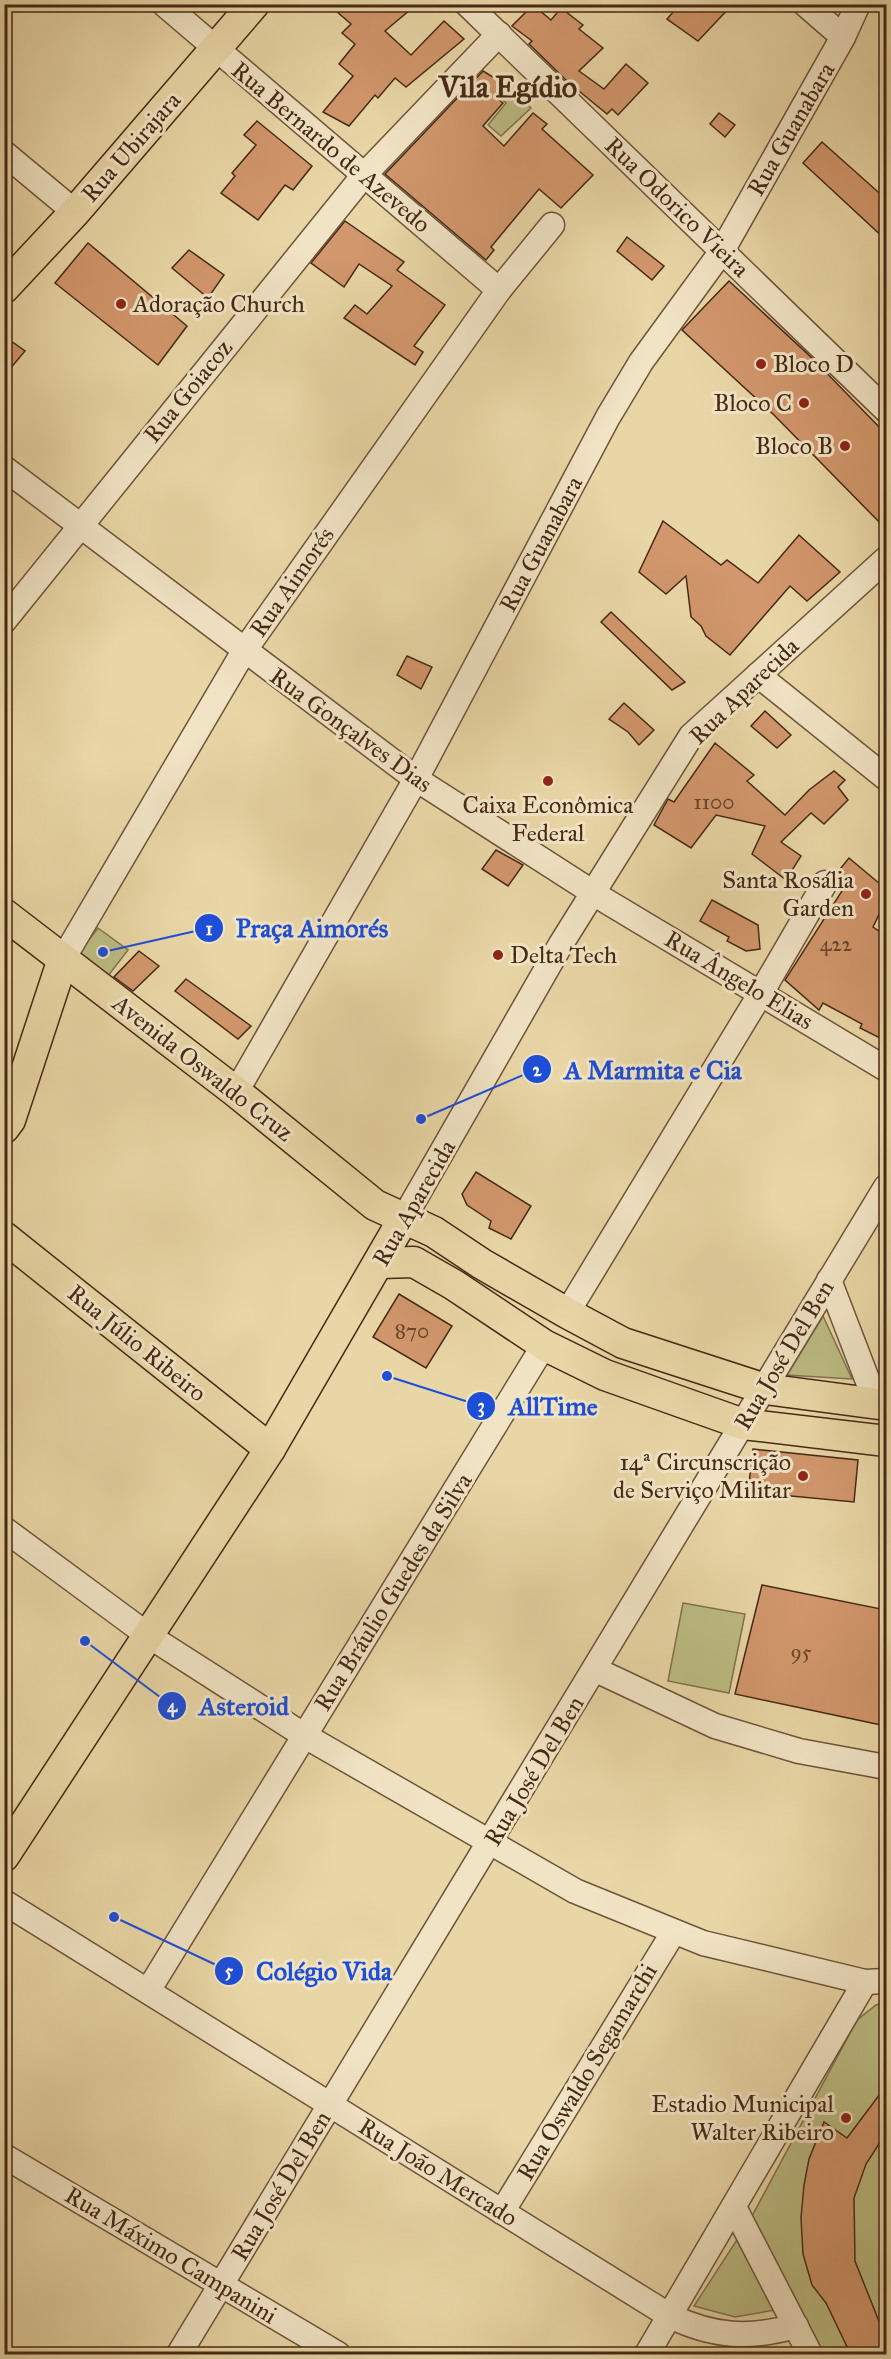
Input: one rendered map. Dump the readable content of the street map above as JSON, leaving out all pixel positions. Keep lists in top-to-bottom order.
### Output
{
  "streets": {
    "main road": [
      "Rua Ubirajara",
      "Rua Aparecida",
      "Avenida Oswaldo Cruz",
      "Rua Júlio Ribeiro"
    ],
    "street": [
      "Rua Guanabara",
      "Rua Bernardo de Azevedo",
      "Rua Odorico Vieira",
      "Rua Goiacoz",
      "Rua Aimorés",
      "Rua Gonçalves Dias",
      "Rua Ângelo Elias",
      "Rua José Del Ben",
      "Rua Bráulio Guedes da Silva",
      "Rua Oswaldo Segamarchi",
      "Rua João Mercado",
      "Rua Máximo Campanini"
    ]
  },
  "crossings": [
    ["Rua Guanabara", "Rua Odorico Vieira"],
    ["Rua Guanabara", "Rua Gonçalves Dias"],
    ["Rua Guanabara", "Avenida Oswaldo Cruz"],
    ["Rua Ubirajara", "Rua Bernardo de Azevedo"],
    ["Rua Bernardo de Azevedo", "Rua Goiacoz"],
    ["Rua Bernardo de Azevedo", "Rua Aimorés"],
    ["Rua Odorico Vieira", "Rua Goiacoz"],
    ["Rua Goiacoz", "Rua Gonçalves Dias"],
    ["Rua Aimorés", "Rua Gonçalves Dias"],
    ["Rua Aimorés", "Avenida Oswaldo Cruz"],
    ["Rua Aparecida", "Rua Gonçalves Dias"],
    ["Rua Aparecida", "Rua Ângelo Elias"],
    ["Rua Aparecida", "Avenida Oswaldo Cruz"],
    ["Rua Aparecida", "Rua Júlio Ribeiro"],
    ["Rua Gonçalves Dias", "Rua Ângelo Elias"],
    ["Avenida Oswaldo Cruz", "Rua José Del Ben"],
    ["Rua José Del Ben", "Rua João Mercado"],
    ["Rua José Del Ben", "Rua Máximo Campanini"],
    ["Rua Bráulio Guedes da Silva", "Rua João Mercado"],
    ["Rua Oswaldo Segamarchi", "Rua João Mercado"]
  ],
  "districts": ["Vila Egídio"],
  "places": [
    "Adoração Church",
    "Bloco D",
    "Bloco C",
    "Bloco B",
    "Caixa Econômica Federal",
    "Santa Rosália Garden",
    "Praça Aimorés",
    "Delta Tech",
    "A Marmita e Cia",
    "AllTime",
    "14ª Circunscrição de Serviço Militar",
    "Asteroid",
    "Colégio Vida",
    "Estadio Municipal Walter Ribeiro"
  ],
  "house_numbers": [
    "1100",
    "422",
    "870",
    "95"
  ]
}
